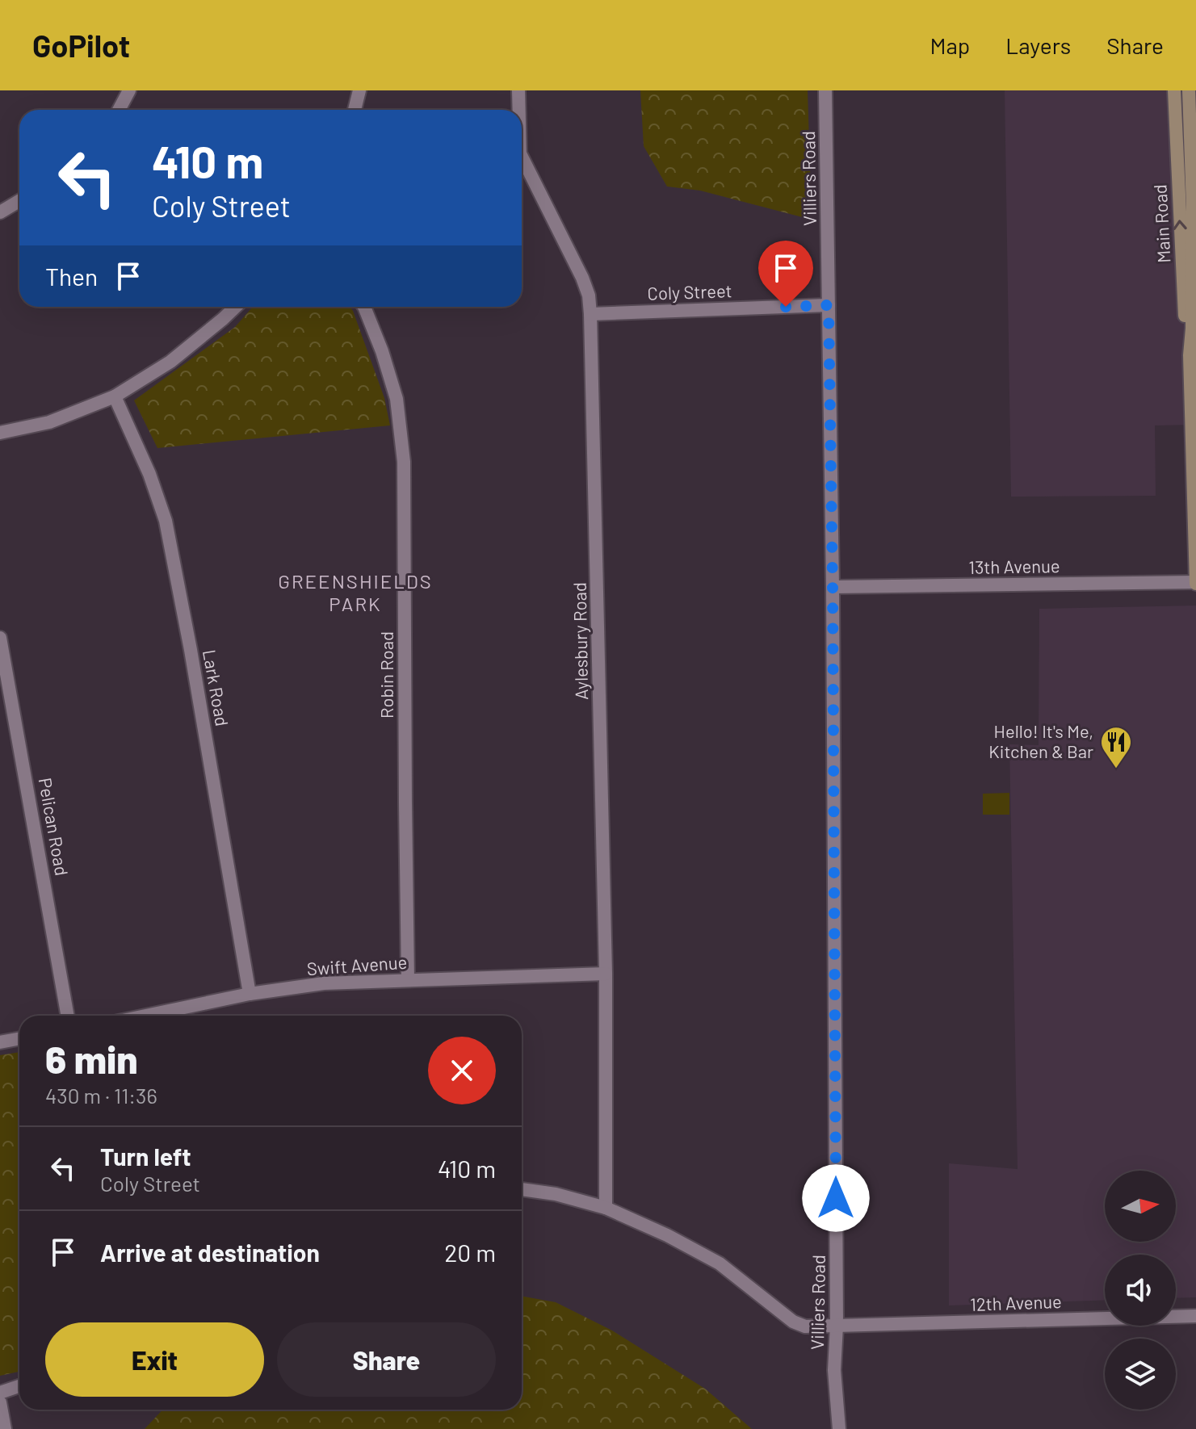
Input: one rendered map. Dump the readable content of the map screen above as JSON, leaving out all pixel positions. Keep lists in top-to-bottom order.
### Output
{
  "streets": {
    "main road": ["Main Road"],
    "street": [
      "Villiers Road",
      "Coly Street",
      "13th Avenue",
      "Aylesbury Road",
      "Robin Road",
      "Lark Road",
      "Pelican Road",
      "Swift Avenue",
      "12th Avenue"
    ]
  },
  "crossings": [
    ["Villiers Road", "Coly Street"],
    ["Villiers Road", "13th Avenue"],
    ["Villiers Road", "12th Avenue"],
    ["Main Road", "13th Avenue"],
    ["Coly Street", "Aylesbury Road"],
    ["Aylesbury Road", "Swift Avenue"],
    ["Aylesbury Road", "12th Avenue"],
    ["Robin Road", "Swift Avenue"],
    ["Lark Road", "Swift Avenue"]
  ],
  "districts": ["GREENSHIELDS PARK"],
  "places": {
    "restaurant": ["Hello! It's Me, Kitchen & Bar"]
  },
  "north": "right",
  "page": {
    "header": "GoPilot",
    "nav": ["Map", "Layers", "Share"],
    "turn": ["410 m", "Coly Street"],
    "then": "Then",
    "heading": ["6 min", "430 m · 11:36"],
    "list": [
      {
        "name": "Turn left",
        "note": "Coly Street",
        "value": "410 m"
      },
      {
        "name": "Arrive at destination",
        "value": "20 m"
      }
    ],
    "buttons": ["Exit", "Share"]
  }
}
